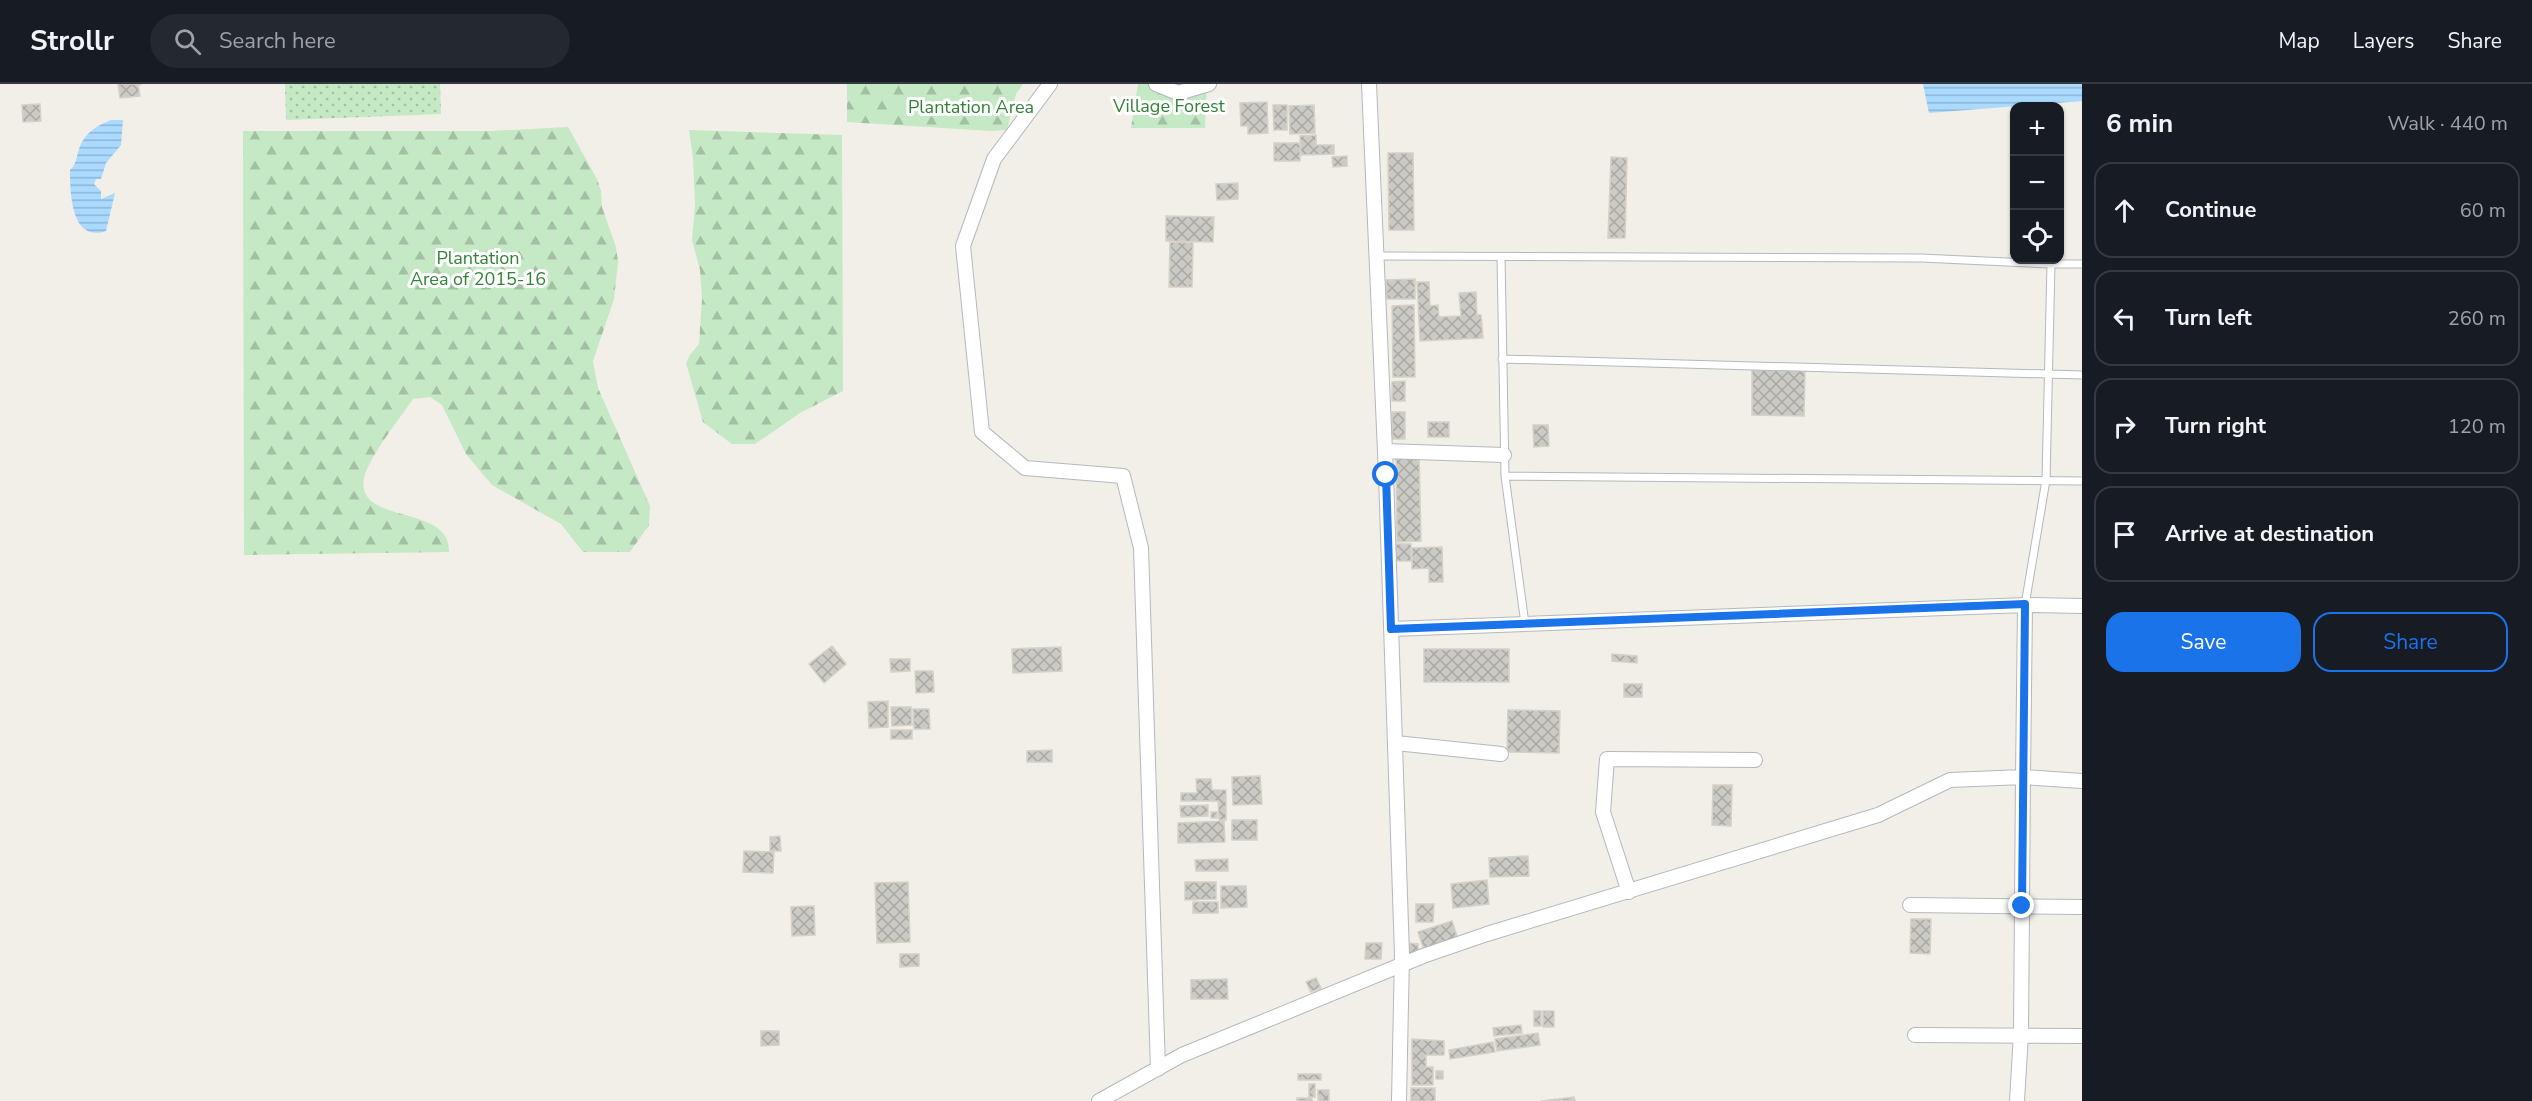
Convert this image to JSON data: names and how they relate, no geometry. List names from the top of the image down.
{
  "parks": ["Village Forest", "Plantation Area", "Plantation Area of 2015-16"],
  "page": {
    "header": "Strollr",
    "search": "Search here",
    "nav": ["Map", "Layers", "Share"],
    "heading": ["6 min", "Walk · 440 m"],
    "map_buttons": ["+", "−"],
    "list": [
      ["Continue", "60 m"],
      ["Turn left", "260 m"],
      ["Turn right", "120 m"],
      "Arrive at destination"
    ],
    "buttons": ["Save", "Share"]
  }
}
